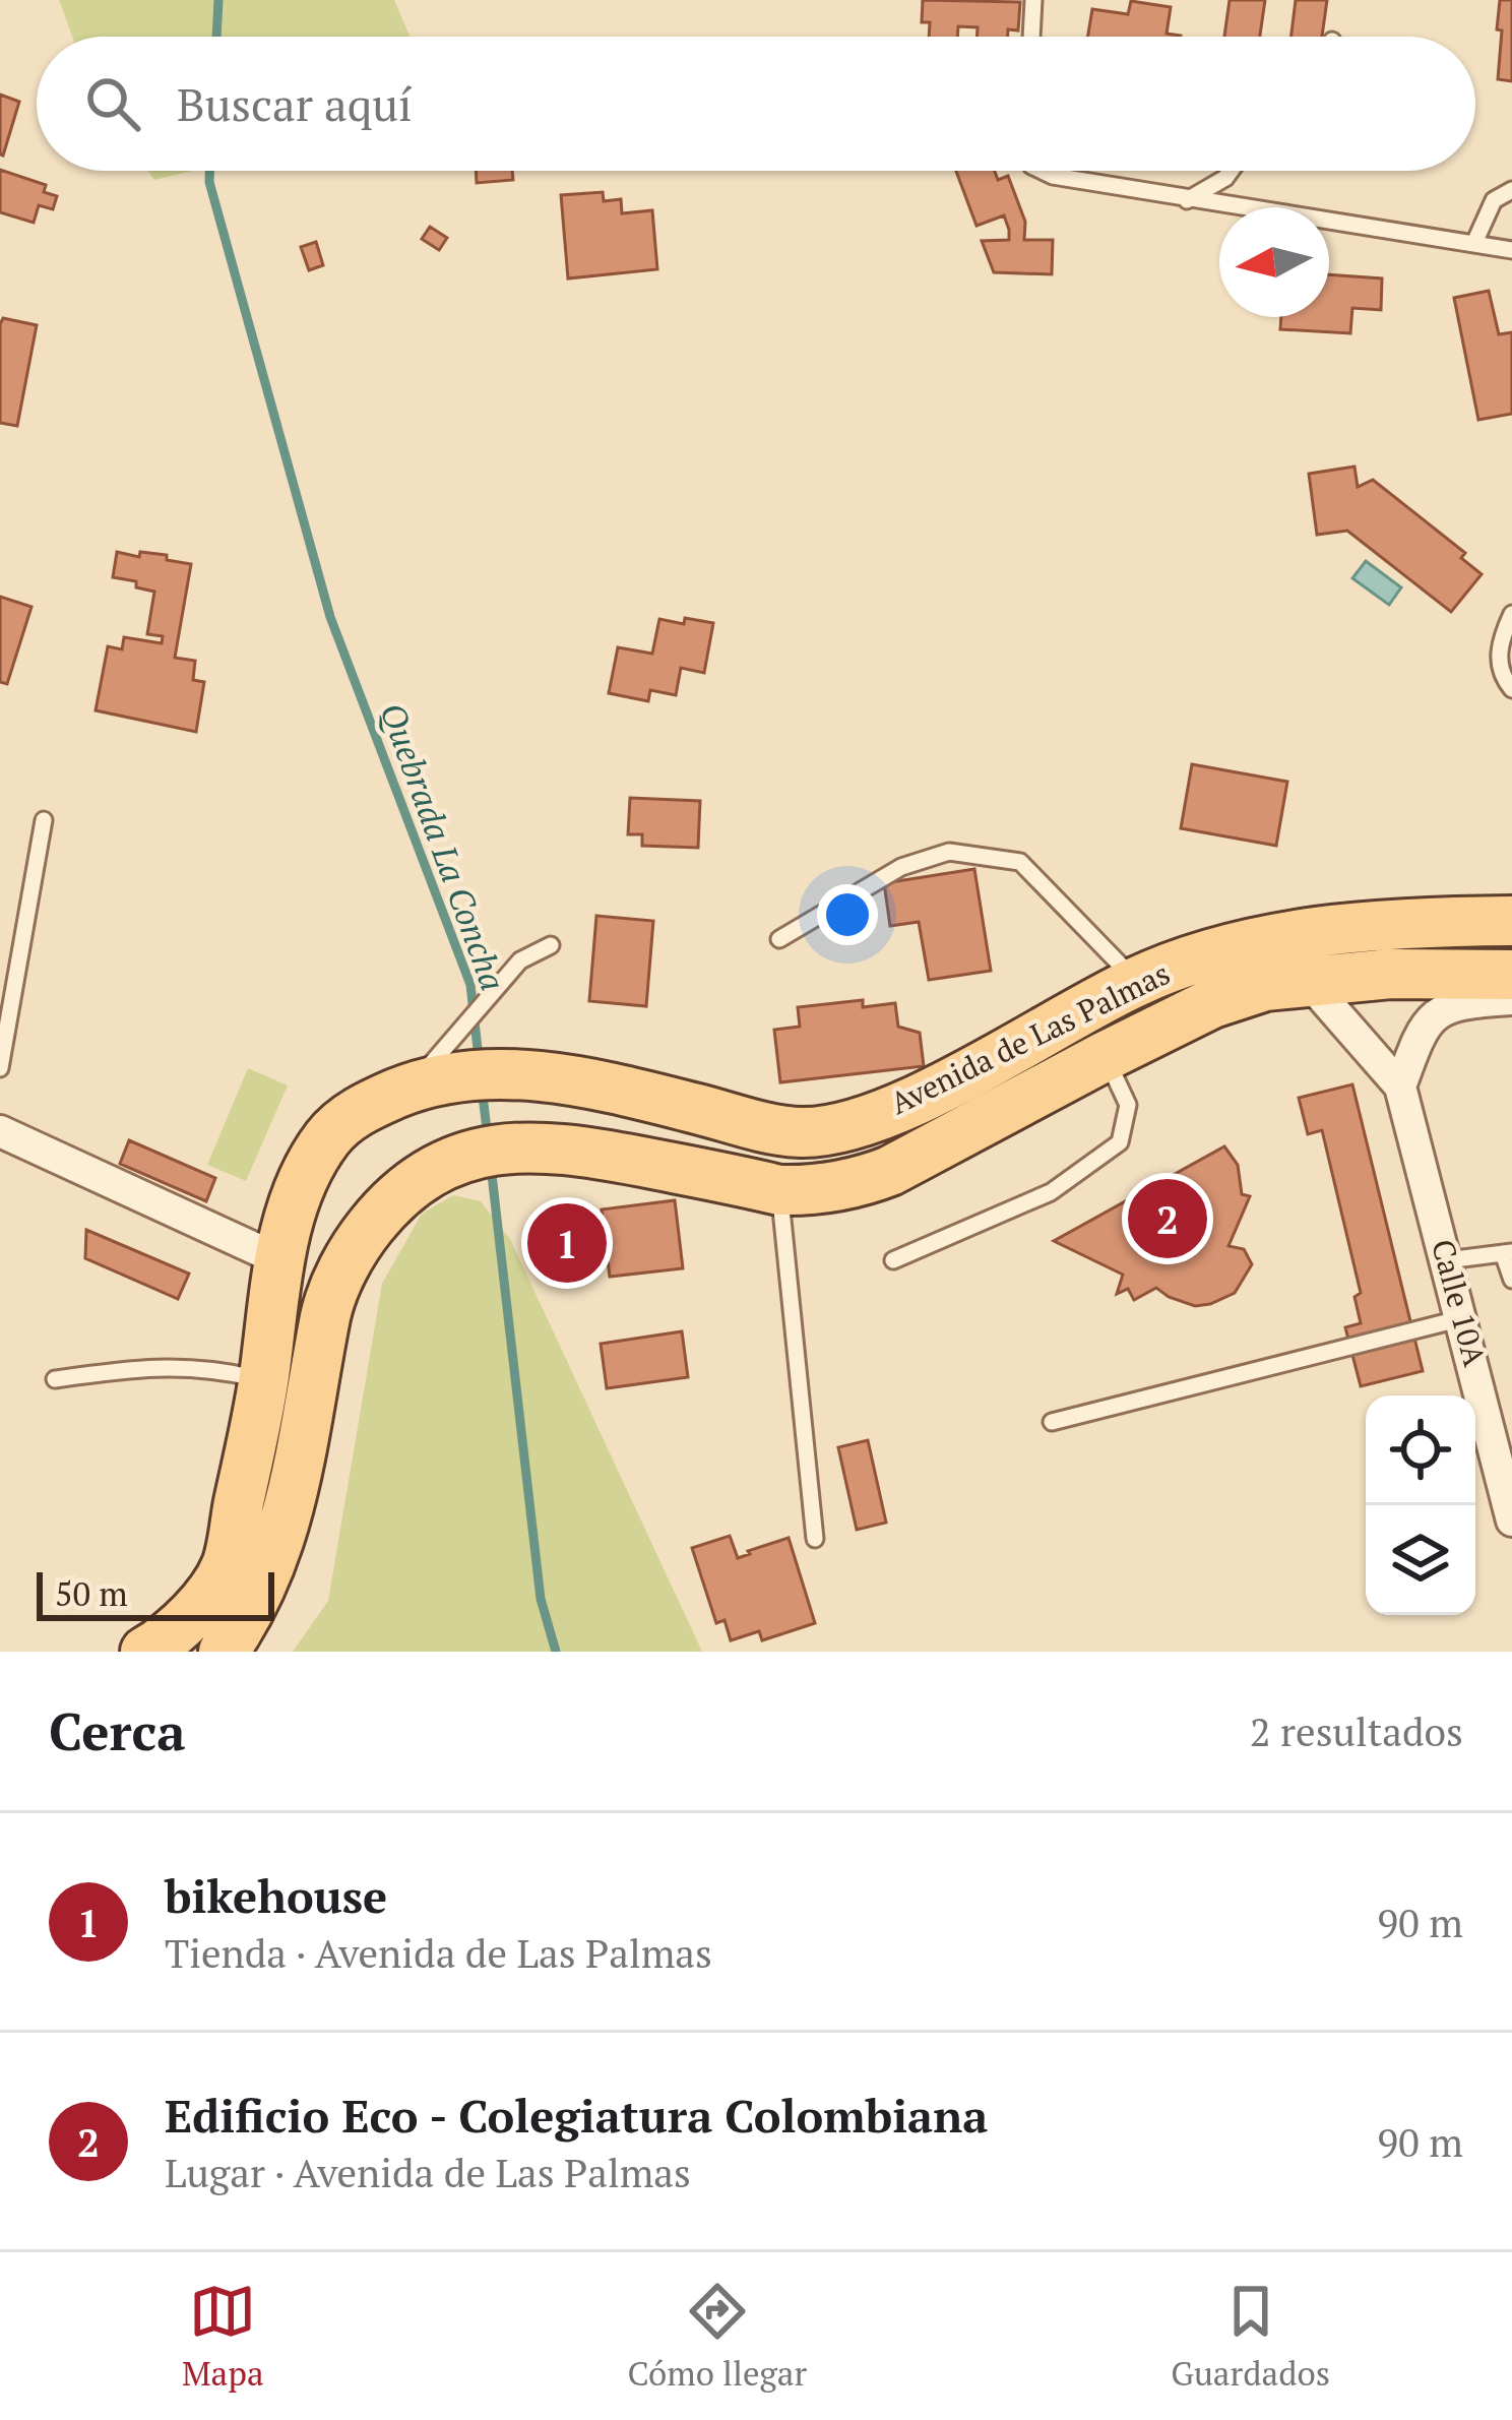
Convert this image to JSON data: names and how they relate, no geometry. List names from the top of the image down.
{
  "streets": {
    "main road": ["Avenida de Las Palmas"],
    "street": ["Calle 10A"]
  },
  "crossings": [
    ["Avenida de Las Palmas", "Calle 10A"]
  ],
  "water": ["Quebrada La Concha"],
  "scale_bar": "50 m",
  "north": "left",
  "page": {
    "search": "Buscar aquí",
    "pins": ["2", "1"],
    "scale": "50 m",
    "heading": ["Cerca", "2 resultados"],
    "list": [
      {
        "mark": "1",
        "name": "bikehouse",
        "note": "Tienda · Avenida de Las Palmas",
        "value": "90 m"
      },
      {
        "mark": "2",
        "name": "Edificio Eco - Colegiatura Colombiana",
        "note": "Lugar · Avenida de Las Palmas",
        "value": "90 m"
      }
    ],
    "nav": ["Mapa", "Cómo llegar", "Guardados"]
  }
}
